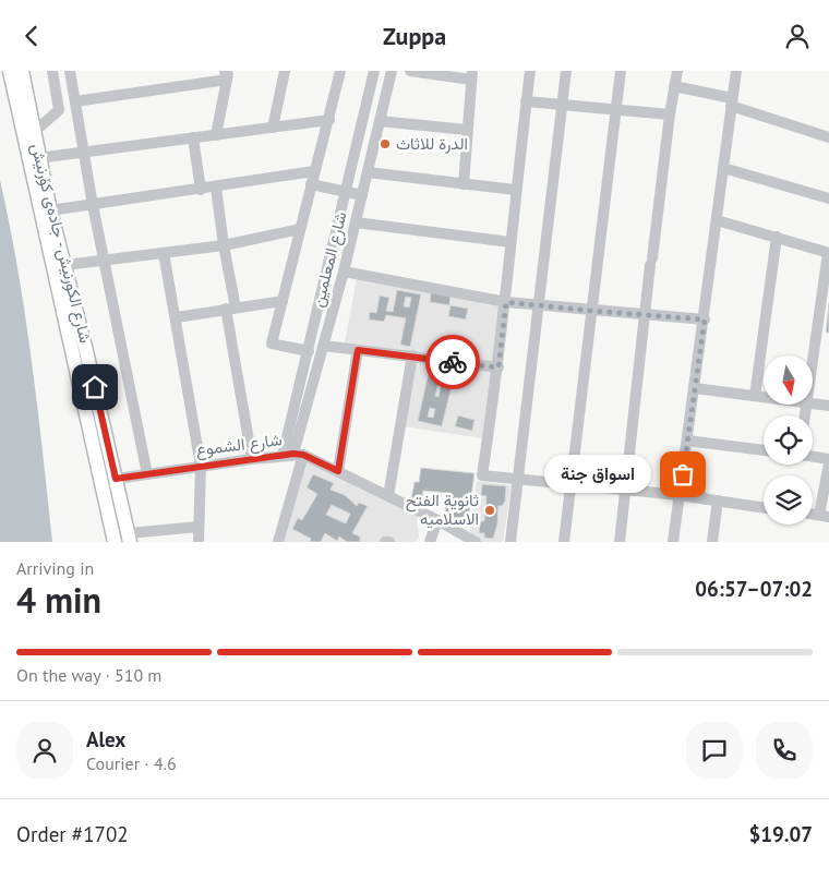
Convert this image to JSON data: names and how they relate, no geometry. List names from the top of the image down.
{
  "streets": {
    "main road": ["شارع الكورنيش - جادەی کۆرنیش"],
    "street": ["شارع المعلمين", "شارع الشموع"]
  },
  "crossings": [
    ["شارع الكورنيش - جادەی کۆرنیش", "شارع الشموع"],
    ["شارع المعلمين", "شارع الشموع"]
  ],
  "places": ["الدرة للاثاث", "اسواق جنة", "ثانوية الفتح الاسلاميه"],
  "north": "bottom",
  "page": {
    "header": "Zuppa",
    "bubble": "اسواق جنة",
    "heading": ["4 min", "Arriving in", "06:57–07:02"],
    "panel": [
      "Alex",
      "Courier · 4.6",
      "Order #1702",
      "$19.07"
    ],
    "bar": "On the way · 510 m"
  }
}
